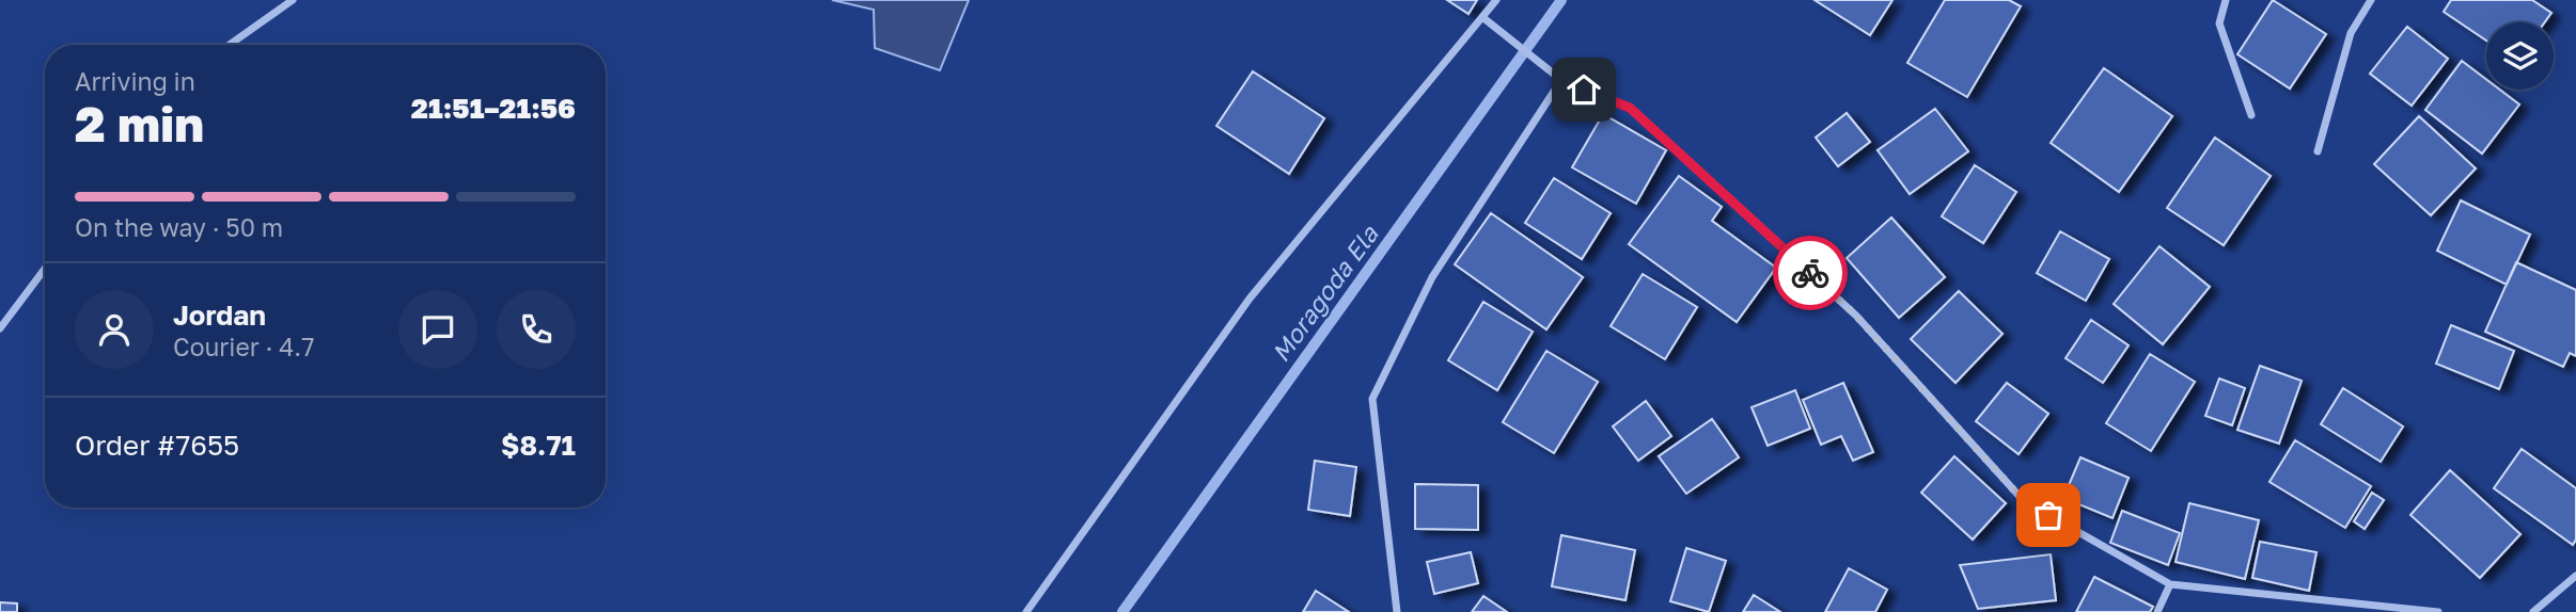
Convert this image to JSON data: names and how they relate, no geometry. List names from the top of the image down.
{
  "water": ["Moragoda Ela"],
  "page": {
    "heading": ["2 min", "Arriving in", "21:51–21:56"],
    "panel": [
      "Jordan",
      "Courier · 4.7",
      "Order #7655",
      "$8.71"
    ],
    "bar": "On the way · 50 m"
  }
}
